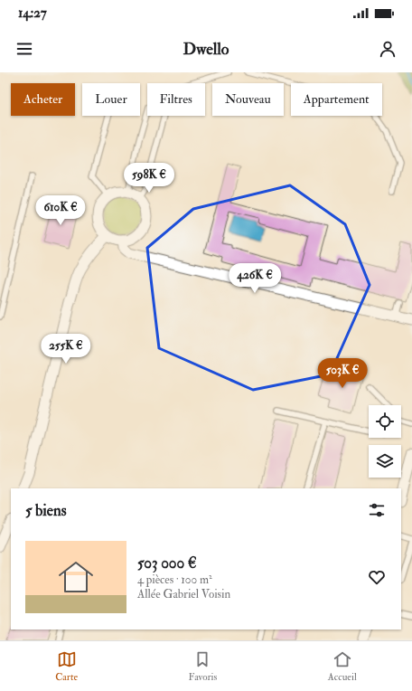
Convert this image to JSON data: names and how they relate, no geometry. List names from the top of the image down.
{
  "page": {
    "status": "14:27",
    "header": "Dwello",
    "chip": [
      "Acheter",
      "Louer",
      "Filtres",
      "Nouveau",
      "Appartement"
    ],
    "price": [
      "598K €",
      "610K €",
      "426K €",
      "255K €",
      "503K €"
    ],
    "heading": "5 biens",
    "list": [
      {
        "name": "503 000 €",
        "note": "4 pièces · 100 m² · Allée Gabriel Voisin"
      }
    ],
    "tabs": ["Carte", "Favoris", "Accueil"]
  }
}
